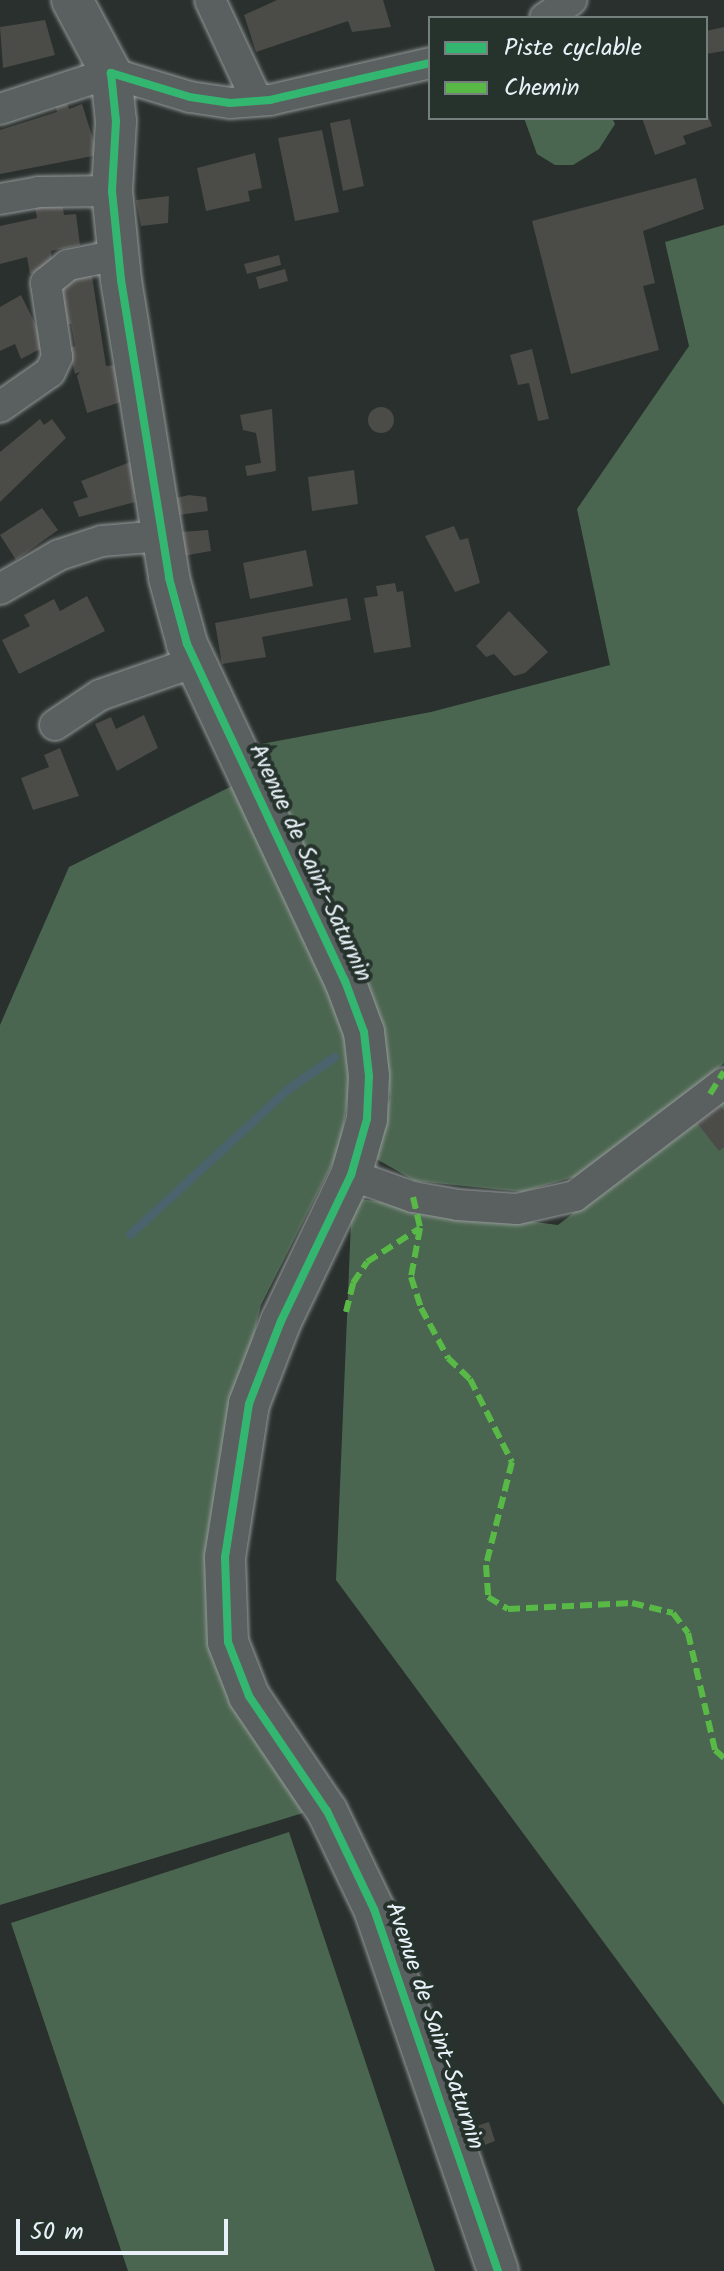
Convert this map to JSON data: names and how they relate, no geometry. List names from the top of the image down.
{
  "streets": {
    "main road": ["Avenue de Saint-Saturnin"]
  },
  "legend": ["Piste cyclable", "Chemin"],
  "scale_bar": "50 m"
}
